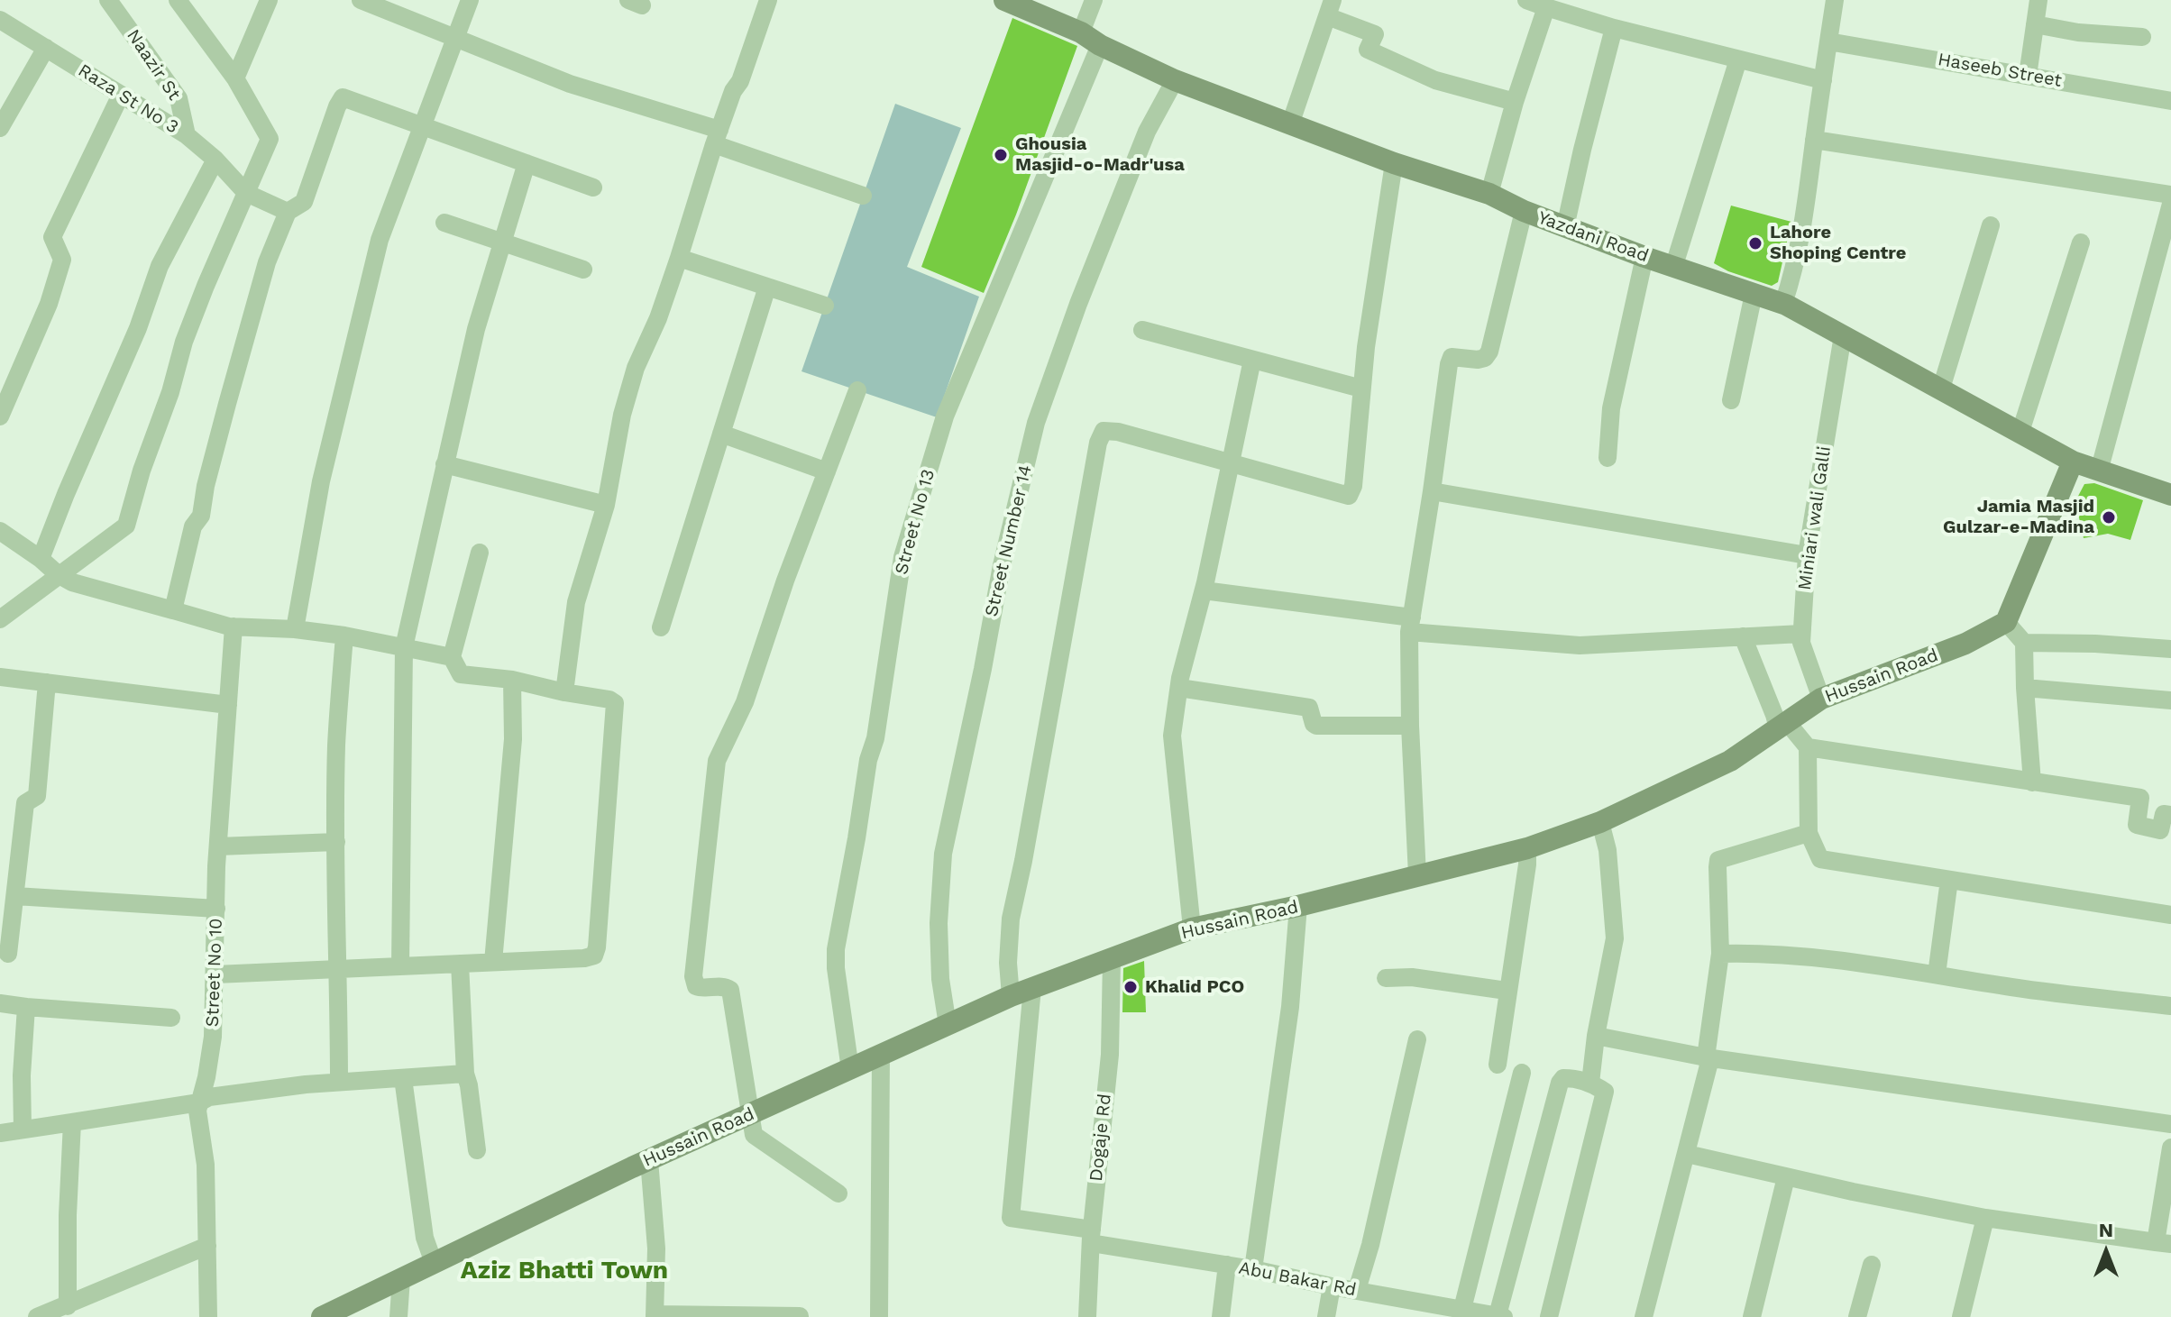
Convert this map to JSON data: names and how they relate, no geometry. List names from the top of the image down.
{
  "streets": {
    "street": [
      "Naazir St",
      "Haseeb Street",
      "Raza St No 3",
      "Yazdani Road",
      "Miniari wali Galli",
      "Street No 13",
      "Street Number 14",
      "Hussain Road",
      "Street No 10",
      "Dogaje Rd",
      "Abu Bakar Rd"
    ]
  },
  "crossings": [
    ["Naazir St", "Raza St No 3"],
    ["Yazdani Road", "Miniari wali Galli"],
    ["Yazdani Road", "Street No 13"],
    ["Yazdani Road", "Street Number 14"],
    ["Miniari wali Galli", "Hussain Road"],
    ["Street No 13", "Hussain Road"],
    ["Street Number 14", "Hussain Road"],
    ["Hussain Road", "Dogaje Rd"],
    ["Hussain Road", "Abu Bakar Rd"],
    ["Dogaje Rd", "Abu Bakar Rd"]
  ],
  "districts": ["Aziz Bhatti Town"],
  "places": [
    "Ghousia Masjid-o-Madr'usa",
    "Lahore Shoping Centre",
    "Jamia Masjid Gulzar-e-Madina",
    "Khalid PCO"
  ],
  "north": "top"
}
